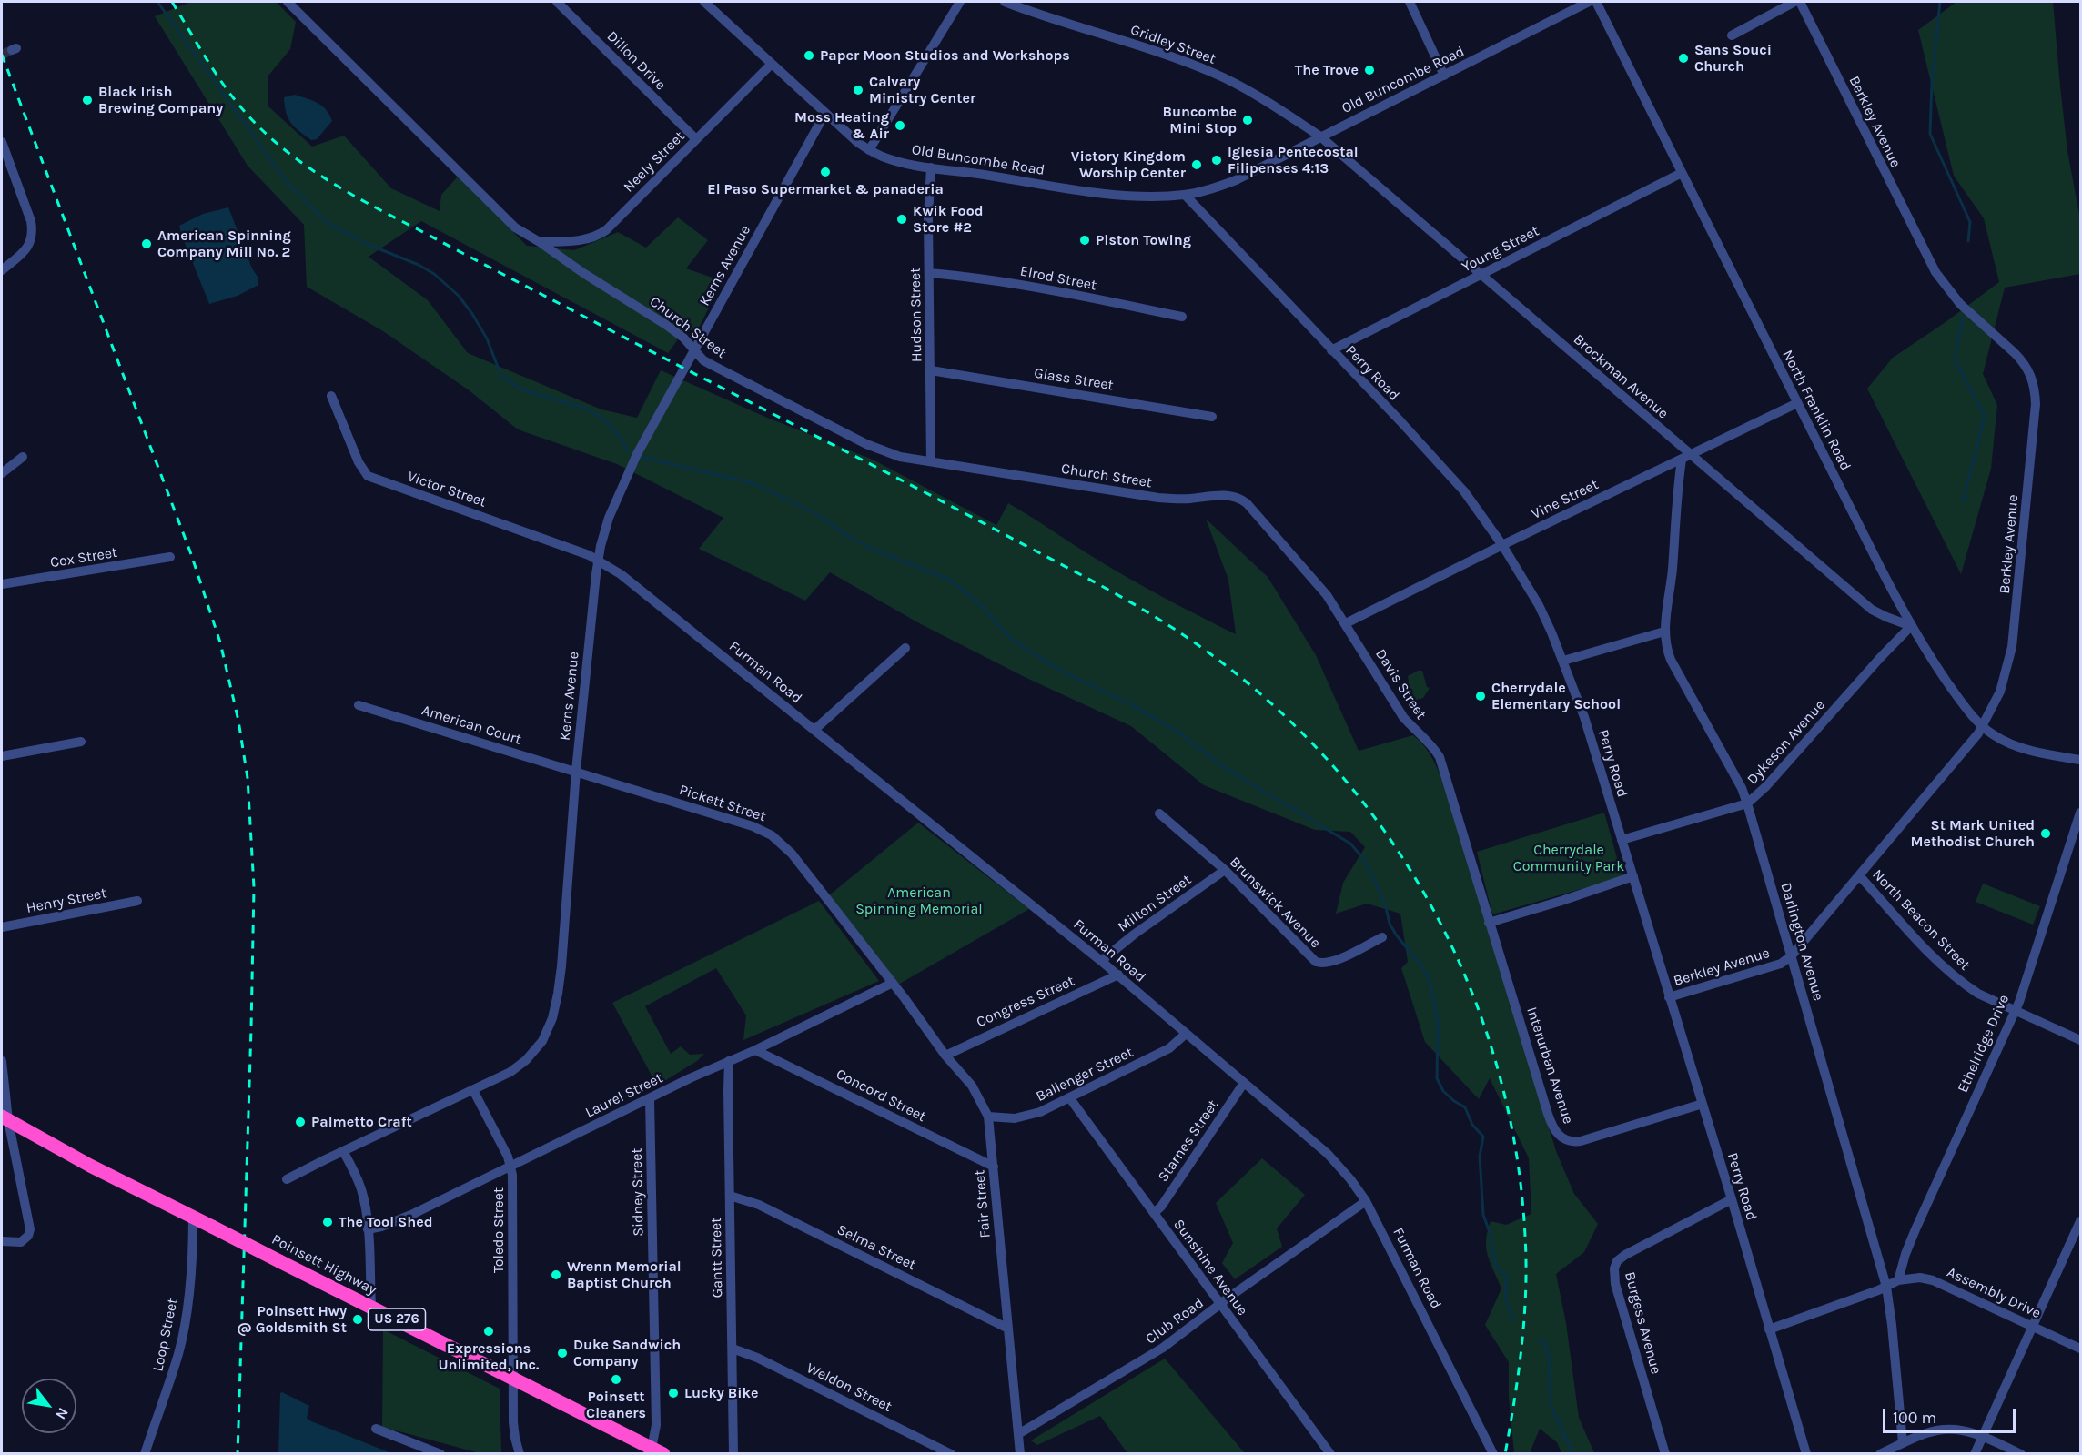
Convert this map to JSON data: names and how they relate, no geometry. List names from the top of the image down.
{
  "streets": {
    "highway": ["Poinsett Highway", "US 276"],
    "street": [
      "Gridley Street",
      "Dillon Drive",
      "Old Buncombe Road",
      "Berkley Avenue",
      "Neely Street",
      "Young Street",
      "Kerns Avenue",
      "Elrod Street",
      "Hudson Street",
      "Church Street",
      "Perry Road",
      "Brockman Avenue",
      "Glass Street",
      "North Franklin Road",
      "Victor Street",
      "Vine Street",
      "Cox Street",
      "Furman Road",
      "Davis Street",
      "American Court",
      "Dykeson Avenue",
      "Pickett Street",
      "Henry Street",
      "Brunswick Avenue",
      "Milton Street",
      "North Beacon Street",
      "Darlington Avenue",
      "Congress Street",
      "Ethelridge Drive",
      "Interurban Avenue",
      "Ballenger Street",
      "Laurel Street",
      "Concord Street",
      "Starnes Street",
      "Sidney Street",
      "Fair Street",
      "Toledo Street",
      "Selma Street",
      "Gantt Street",
      "Sunshine Avenue",
      "Assembly Drive",
      "Club Road",
      "Burgess Avenue",
      "Loop Street",
      "Weldon Street"
    ]
  },
  "crossings": [
    ["Gridley Street", "Old Buncombe Road"],
    ["Gridley Street", "Brockman Avenue"],
    ["Dillon Drive", "Neely Street"],
    ["Old Buncombe Road", "Neely Street"],
    ["Old Buncombe Road", "Kerns Avenue"],
    ["Old Buncombe Road", "Hudson Street"],
    ["Old Buncombe Road", "Perry Road"],
    ["Old Buncombe Road", "Brockman Avenue"],
    ["Berkley Avenue", "Perry Road"],
    ["Berkley Avenue", "North Franklin Road"],
    ["Berkley Avenue", "North Beacon Street"],
    ["Berkley Avenue", "Darlington Avenue"],
    ["Neely Street", "Church Street"],
    ["Young Street", "Perry Road"],
    ["Young Street", "Brockman Avenue"],
    ["Young Street", "North Franklin Road"],
    ["Kerns Avenue", "Church Street"],
    ["Kerns Avenue", "Victor Street"],
    ["Kerns Avenue", "Furman Road"],
    ["Kerns Avenue", "American Court"],
    ["Kerns Avenue", "Pickett Street"],
    ["Kerns Avenue", "Toledo Street"],
    ["Elrod Street", "Hudson Street"],
    ["Hudson Street", "Church Street"],
    ["Hudson Street", "Glass Street"],
    ["Church Street", "Davis Street"],
    ["Perry Road", "Vine Street"],
    ["Perry Road", "Dykeson Avenue"],
    ["Perry Road", "Interurban Avenue"],
    ["Perry Road", "Assembly Drive"],
    ["Perry Road", "Burgess Avenue"],
    ["Brockman Avenue", "North Franklin Road"],
    ["Brockman Avenue", "Vine Street"],
    ["Brockman Avenue", "Dykeson Avenue"],
    ["North Franklin Road", "Vine Street"],
    ["North Franklin Road", "Dykeson Avenue"],
    ["Victor Street", "Furman Road"],
    ["Vine Street", "Davis Street"],
    ["Vine Street", "Darlington Avenue"],
    ["Furman Road", "Milton Street"],
    ["Furman Road", "Congress Street"],
    ["Furman Road", "Ballenger Street"],
    ["Furman Road", "Starnes Street"],
    ["Furman Road", "Club Road"],
    ["Davis Street", "Interurban Avenue"],
    ["American Court", "Pickett Street"],
    ["Dykeson Avenue", "Darlington Avenue"],
    ["Pickett Street", "Laurel Street"],
    ["Pickett Street", "Fair Street"],
    ["Brunswick Avenue", "Milton Street"],
    ["North Beacon Street", "Ethelridge Drive"],
    ["Darlington Avenue", "Assembly Drive"],
    ["Congress Street", "Fair Street"],
    ["Ethelridge Drive", "Assembly Drive"],
    ["Ballenger Street", "Fair Street"],
    ["Ballenger Street", "Sunshine Avenue"],
    ["Laurel Street", "Concord Street"],
    ["Laurel Street", "Sidney Street"],
    ["Laurel Street", "Fair Street"],
    ["Laurel Street", "Toledo Street"],
    ["Laurel Street", "Gantt Street"],
    ["Concord Street", "Fair Street"],
    ["Starnes Street", "Sunshine Avenue"],
    ["Sidney Street", "Poinsett Highway"],
    ["Fair Street", "Selma Street"],
    ["Fair Street", "Club Road"],
    ["Toledo Street", "Poinsett Highway"],
    ["Selma Street", "Gantt Street"],
    ["Gantt Street", "Weldon Street"],
    ["Poinsett Highway", "Loop Street"],
    ["Sunshine Avenue", "Club Road"]
  ],
  "parks": ["Cherrydale Community Park", "American Spinning Memorial"],
  "places": [
    "Paper Moon Studios and Workshops",
    "Sans Souci Church",
    "The Trove",
    "Calvary Ministry Center",
    "Black Irish Brewing Company",
    "Buncombe Mini Stop",
    "Moss Heating & Air",
    "Iglesia Pentecostal Filipenses 4:13",
    "Victory Kingdom Worship Center",
    "El Paso Supermarket & panaderia",
    "Kwik Food Store #2",
    "Piston Towing",
    "American Spinning Company Mill No. 2",
    "Cherrydale Elementary School",
    "St Mark United Methodist Church",
    "Palmetto Craft",
    "The Tool Shed",
    "Wrenn Memorial Baptist Church",
    "Poinsett Hwy @ Goldsmith St",
    "Expressions Unlimited, Inc.",
    "Duke Sandwich Company",
    "Poinsett Cleaners",
    "Lucky Bike"
  ],
  "scale_bar": "100 m",
  "north": "bottom right"
}
